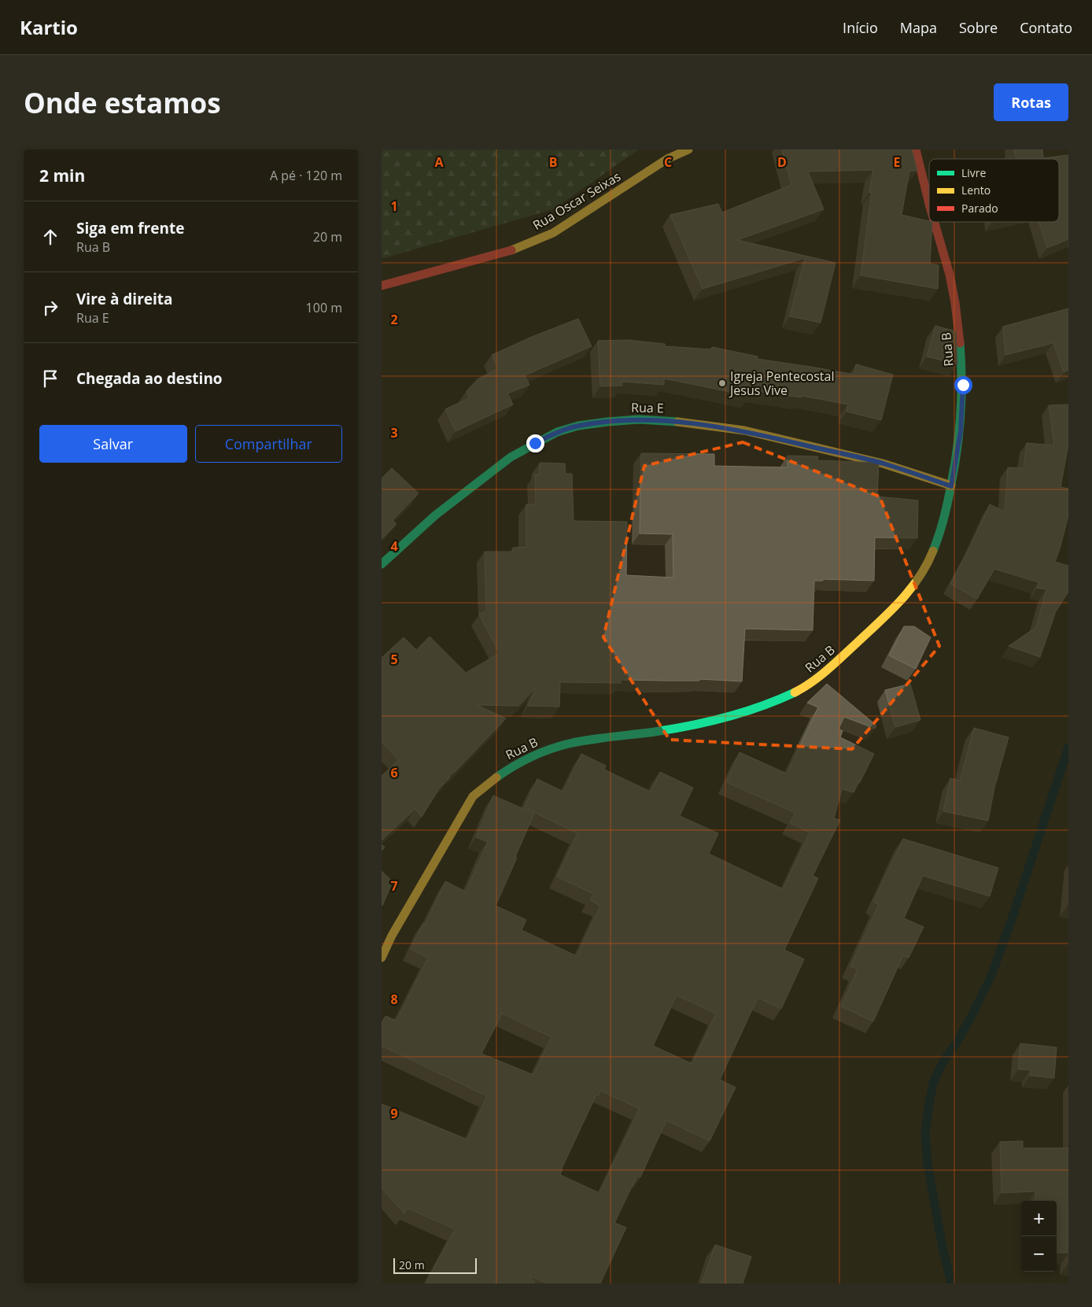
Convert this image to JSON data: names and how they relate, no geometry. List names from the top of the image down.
{
  "streets": {
    "street": ["Rua Oscar Seixas", "Rua B", "Rua E"]
  },
  "crossings": [
    ["Rua B", "Rua E"]
  ],
  "places": ["Igreja Pentecostal Jesus Vive"],
  "legend": ["Livre", "Lento", "Parado"],
  "scale_bar": "20 m",
  "page": {
    "header": "Kartio",
    "nav": [
      "Início",
      "Mapa",
      "Sobre",
      "Contato"
    ],
    "buttons": [
      "Rotas",
      ["Salvar", "Compartilhar"]
    ],
    "title": "Onde estamos",
    "heading": ["2 min", "A pé · 120 m"],
    "list": [
      ["Siga em frente", "Rua B", "20 m"],
      ["Vire à direita", "Rua E", "100 m"],
      "Chegada ao destino"
    ],
    "map_buttons": ["+", "−"],
    "scale": "20 m"
  },
  "grid": {
    "columns": [
      "A",
      "B",
      "C",
      "D",
      "E"
    ],
    "rows": [
      "1",
      "2",
      "3",
      "4",
      "5",
      "6",
      "7",
      "8",
      "9"
    ]
  }
}
